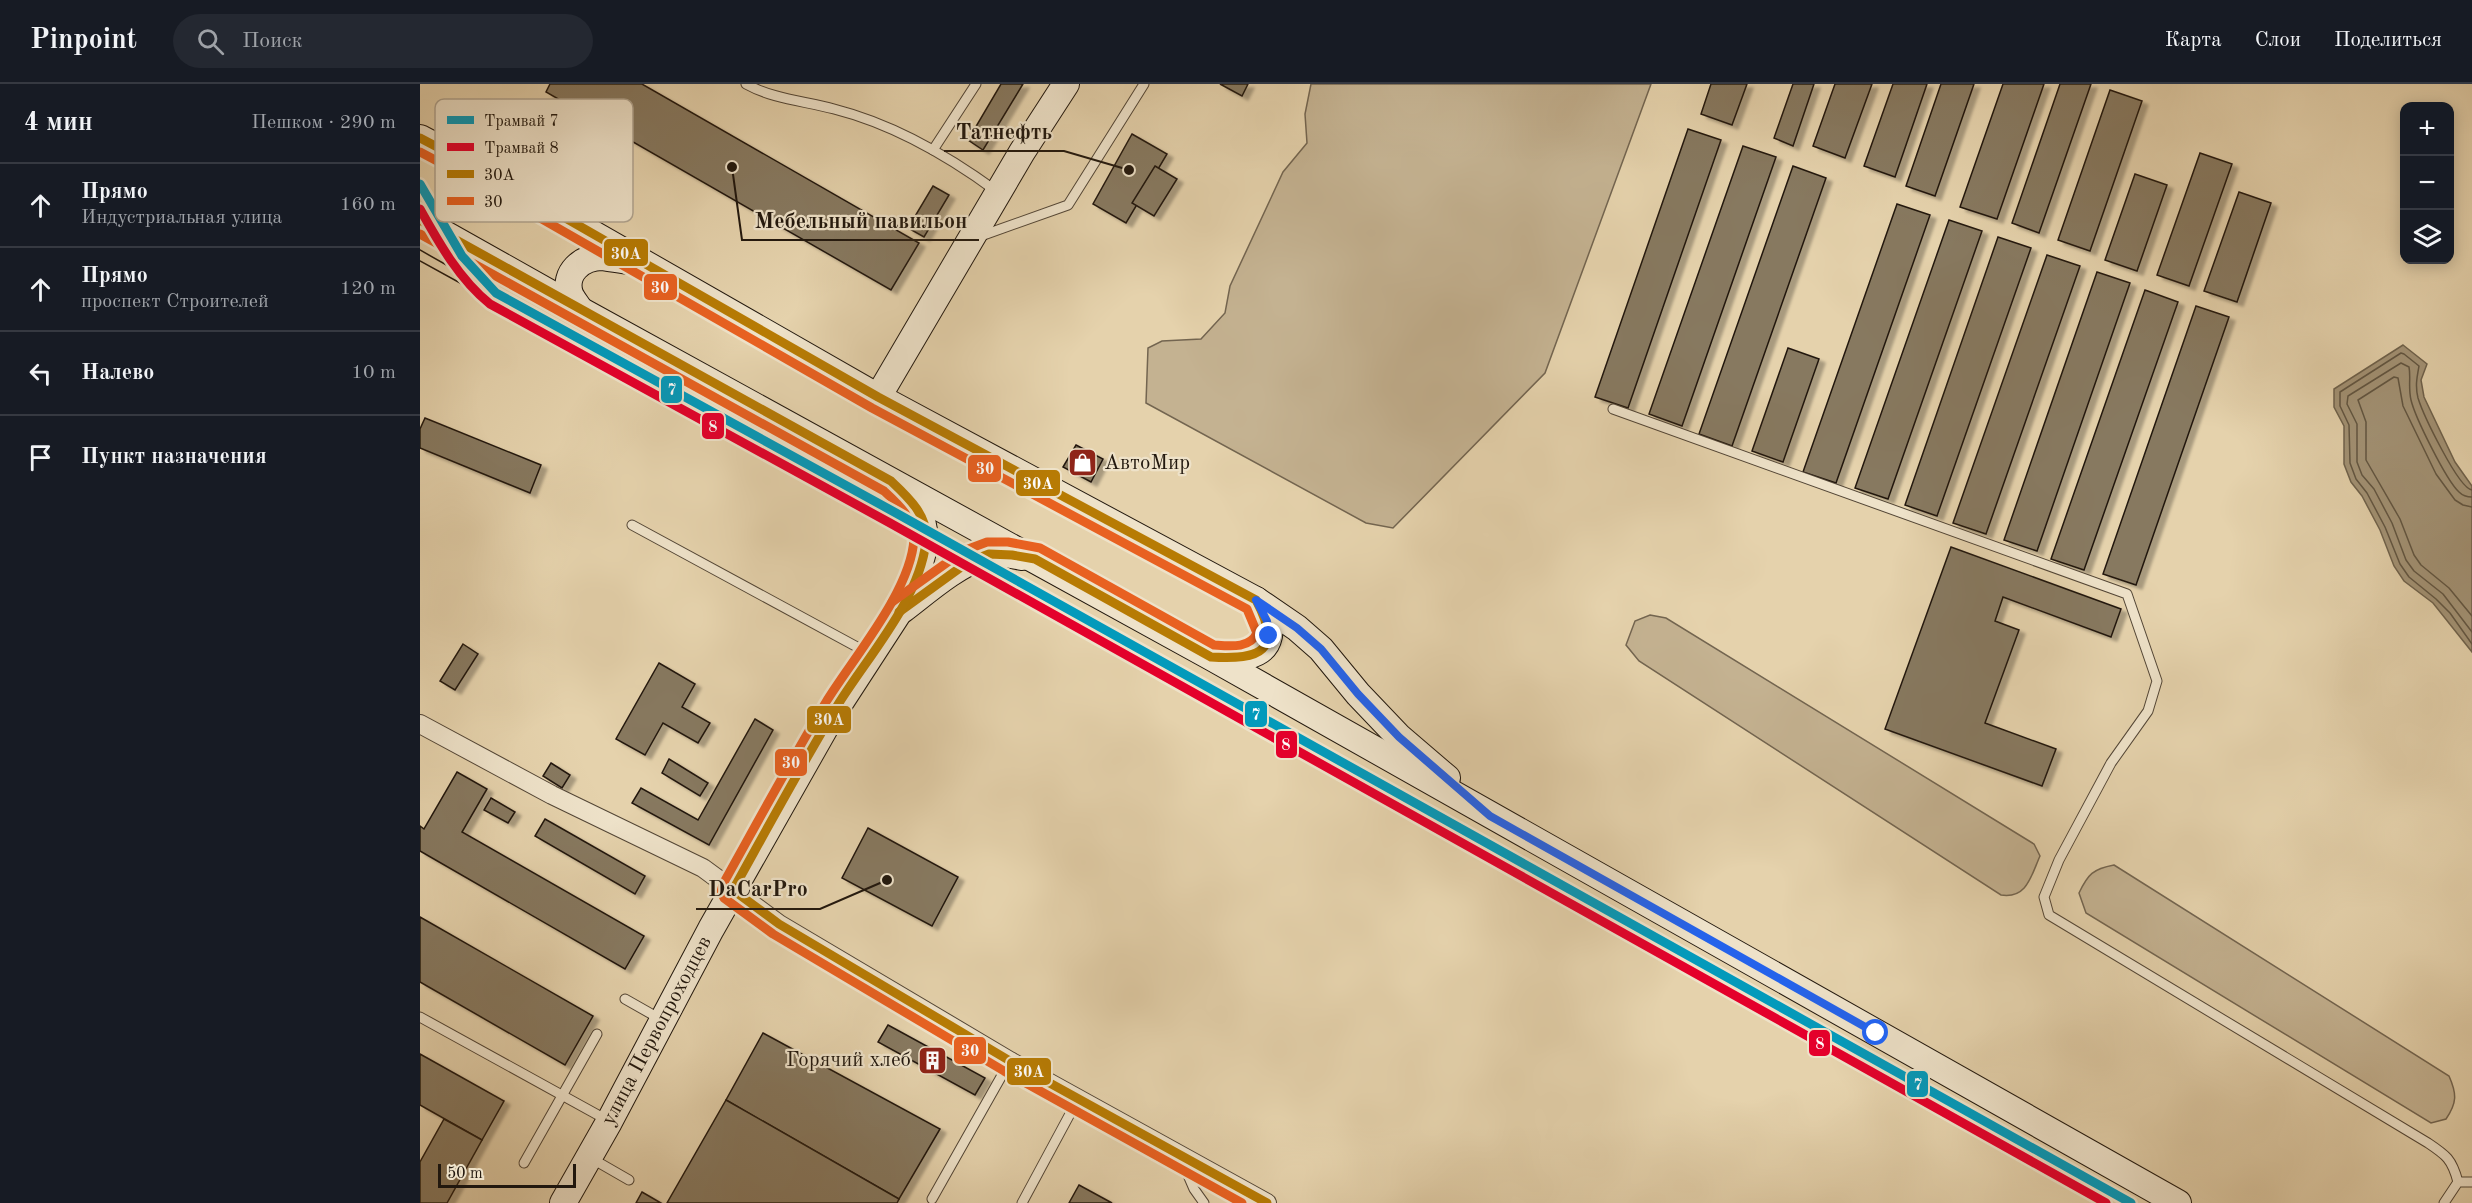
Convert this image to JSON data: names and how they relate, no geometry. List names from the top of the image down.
{
  "streets": {
    "main road": ["улица Первопроходцев"]
  },
  "places": {
    "other": ["Мебельный павильон", "Татнефть", "DaCarPro"],
    "shop": ["АвтоМир"],
    "building": ["Горячий хлеб"]
  },
  "lines": [
    "transit line 30А",
    "transit line 30",
    "tram line 7",
    "tram line 8"
  ],
  "legend": [
    "Трамвай 7",
    "Трамвай 8",
    "30А",
    "30"
  ],
  "scale_bar": "50 m",
  "page": {
    "header": "Pinpoint",
    "search": "Поиск",
    "nav": ["Карта", "Слои", "Поделиться"],
    "heading": ["4 мин", "Пешком · 290 m"],
    "map_buttons": ["+", "−"],
    "list": [
      ["Прямо", "Индустриальная улица", "160 m"],
      ["Прямо", "проспект Строителей", "120 m"],
      ["Налево", "10 m"],
      "Пункт назначения"
    ],
    "scale": "50 m"
  }
}
